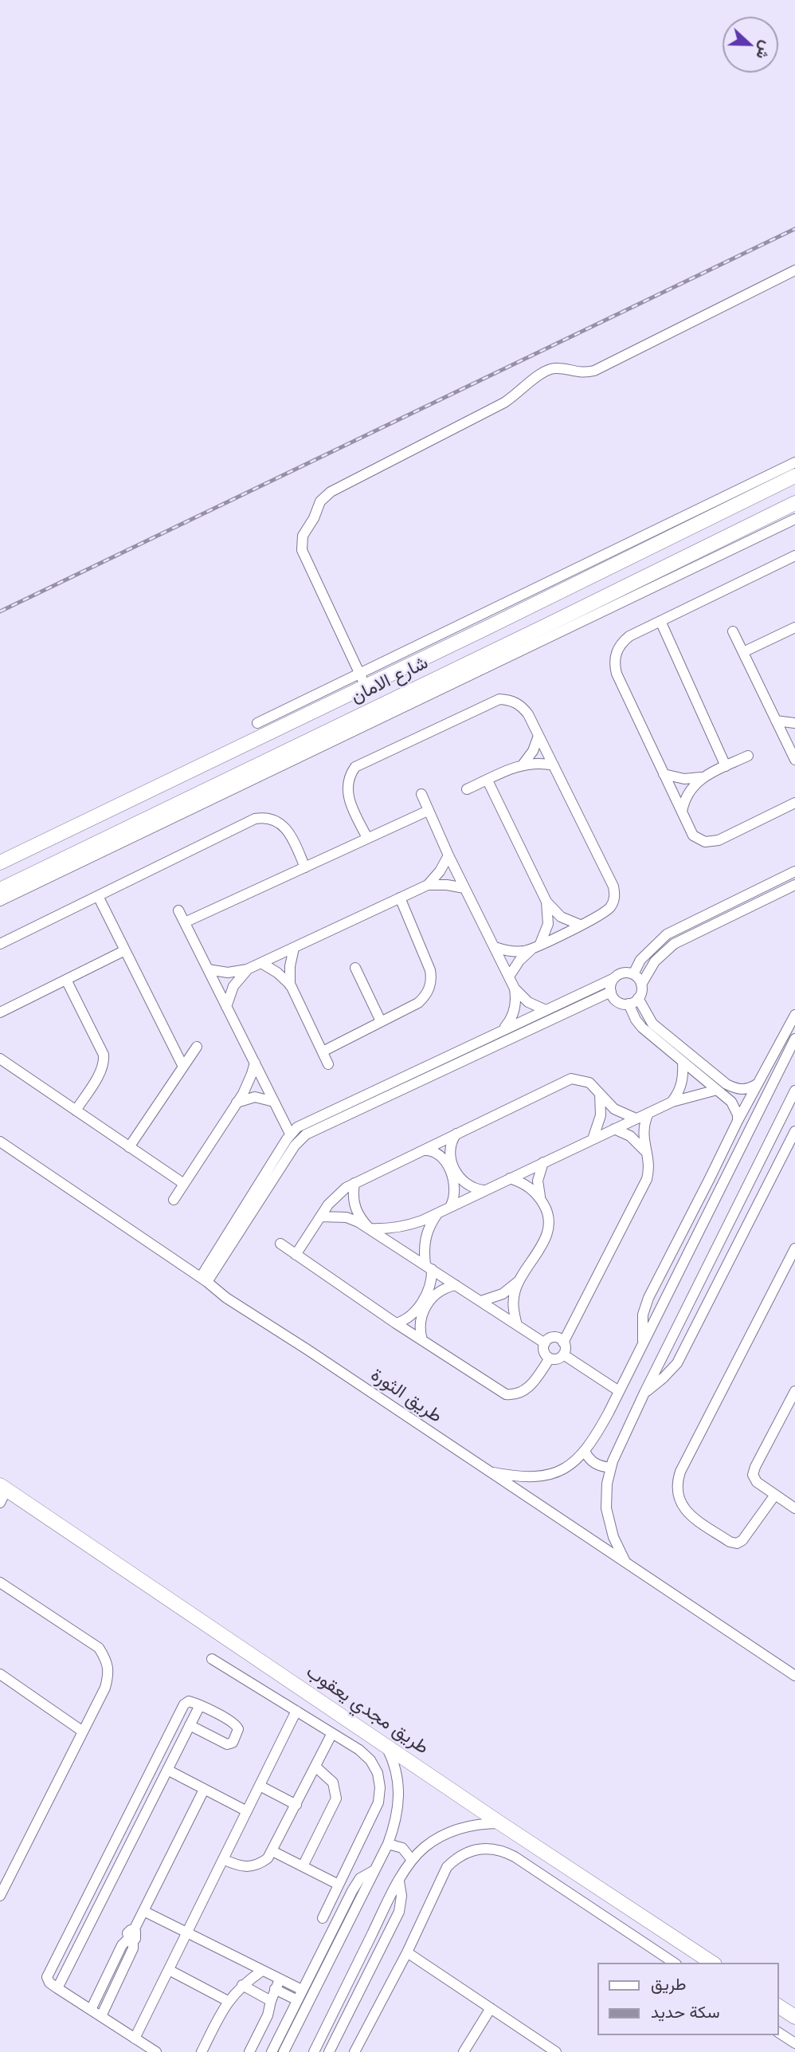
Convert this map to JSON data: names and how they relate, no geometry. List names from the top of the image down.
{
  "streets": {
    "street": ["شارع الامان", "طريق الثورة", "طريق مجدي يعقوب"]
  },
  "legend": ["طريق", "سكة حديد"],
  "north": "right"
}
